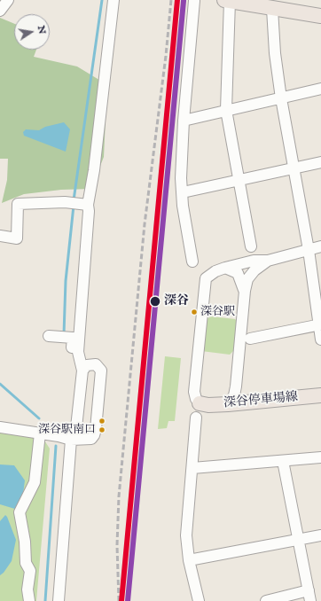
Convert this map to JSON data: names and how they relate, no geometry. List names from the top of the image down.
{
  "streets": {
    "main road": ["深谷停車場線"]
  },
  "places": ["深谷", "深谷駅", "深谷駅南口"],
  "north": "right"
}
